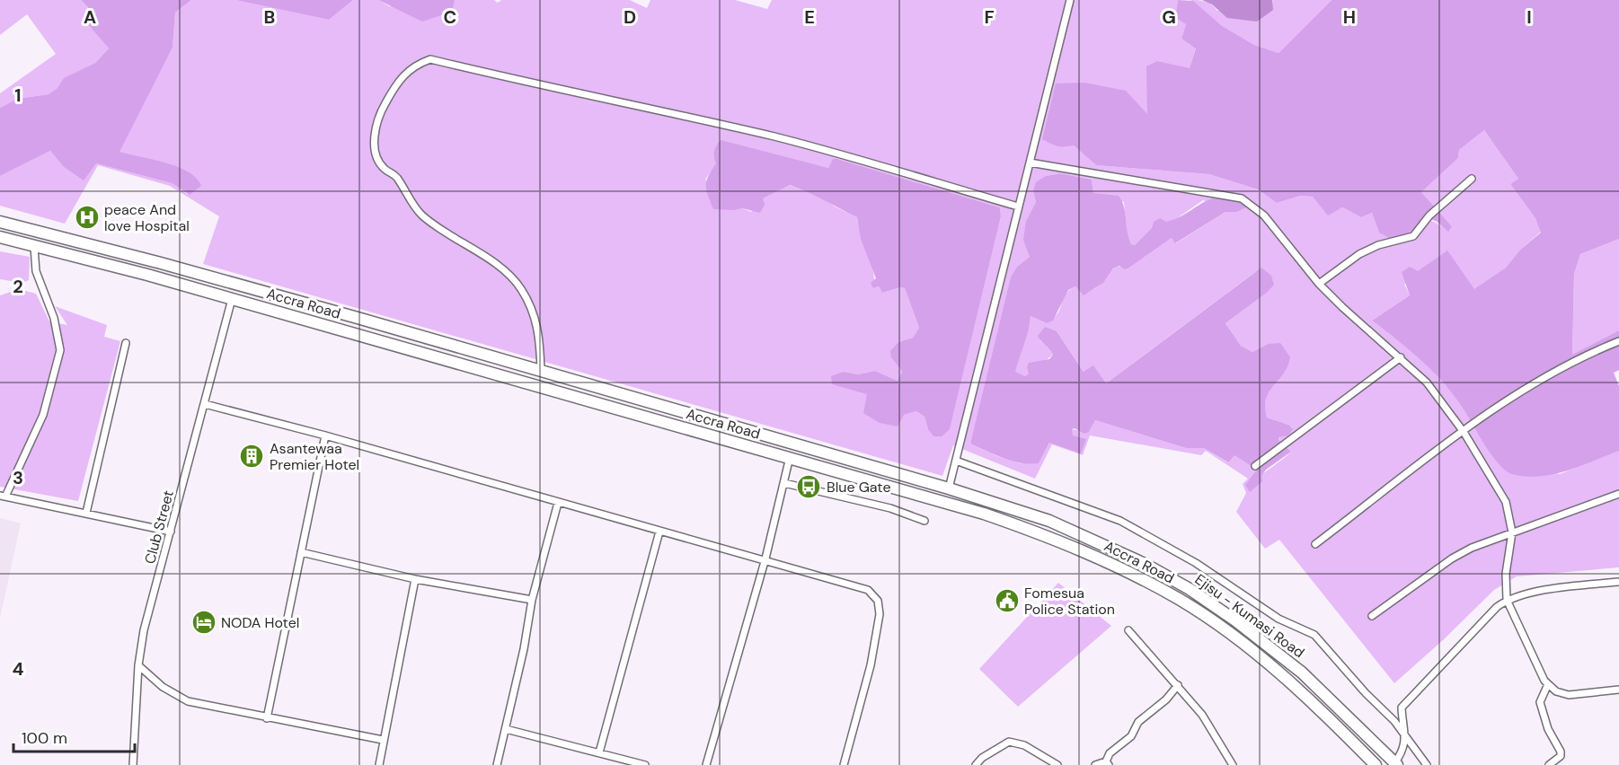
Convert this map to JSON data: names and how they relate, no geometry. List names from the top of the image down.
{
  "streets": {
    "highway": ["Accra Road", "Ejisu - Kumasi Road"],
    "street": ["Club Street"]
  },
  "crossings": [
    ["Accra Road", "Club Street"],
    ["Accra Road", "Ejisu - Kumasi Road"]
  ],
  "places": {
    "hospital": ["peace And love Hospital"],
    "building": ["Asantewaa Premier Hotel"],
    "bus stop": ["Blue Gate"],
    "public building": ["Fomesua Police Station"],
    "hotel": ["NODA Hotel"]
  },
  "scale_bar": "100 m",
  "grid": {
    "columns": [
      "A",
      "B",
      "C",
      "D",
      "E",
      "F",
      "G",
      "H",
      "I"
    ],
    "rows": [
      "1",
      "2",
      "3",
      "4"
    ]
  }
}
